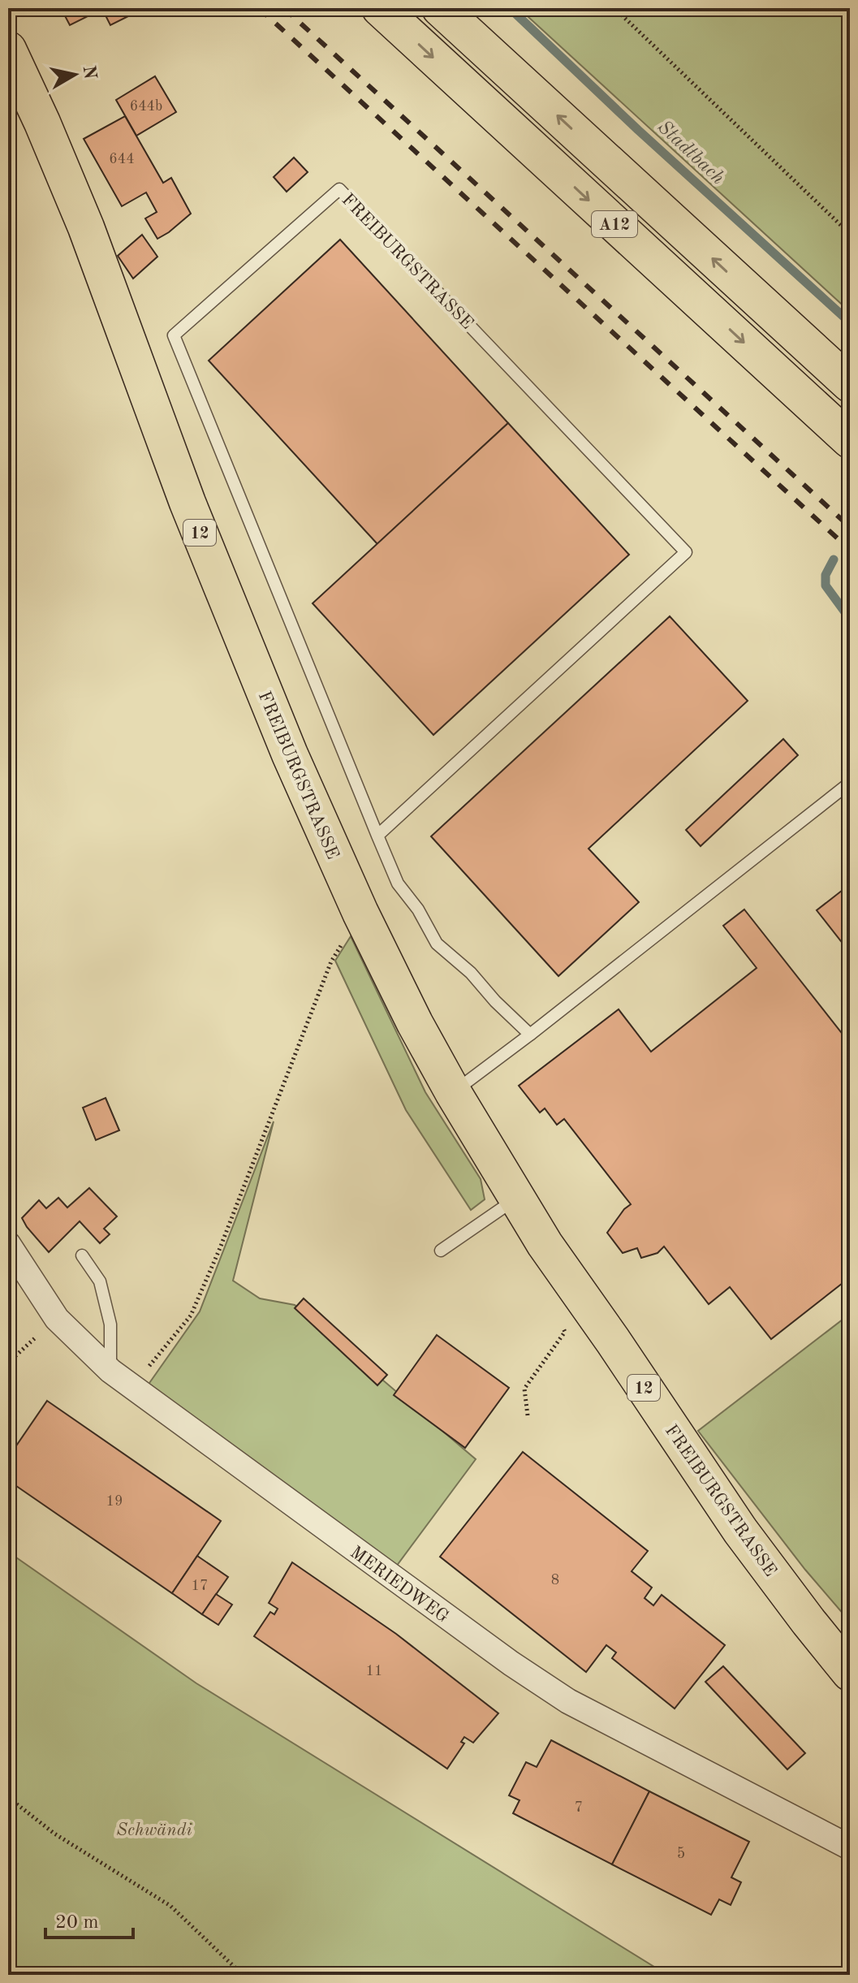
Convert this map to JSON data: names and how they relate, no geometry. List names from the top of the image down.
{
  "streets": {
    "main road": ["A12", "FREIBURGSTRASSE", "12"],
    "street": ["MERIEDWEG"]
  },
  "water": ["Stadtbach"],
  "parks": ["Schwändi"],
  "house_numbers": [
    "644b",
    "644",
    "19",
    "8",
    "17",
    "11",
    "7",
    "5"
  ],
  "scale_bar": "20 m",
  "north": "right"
}
